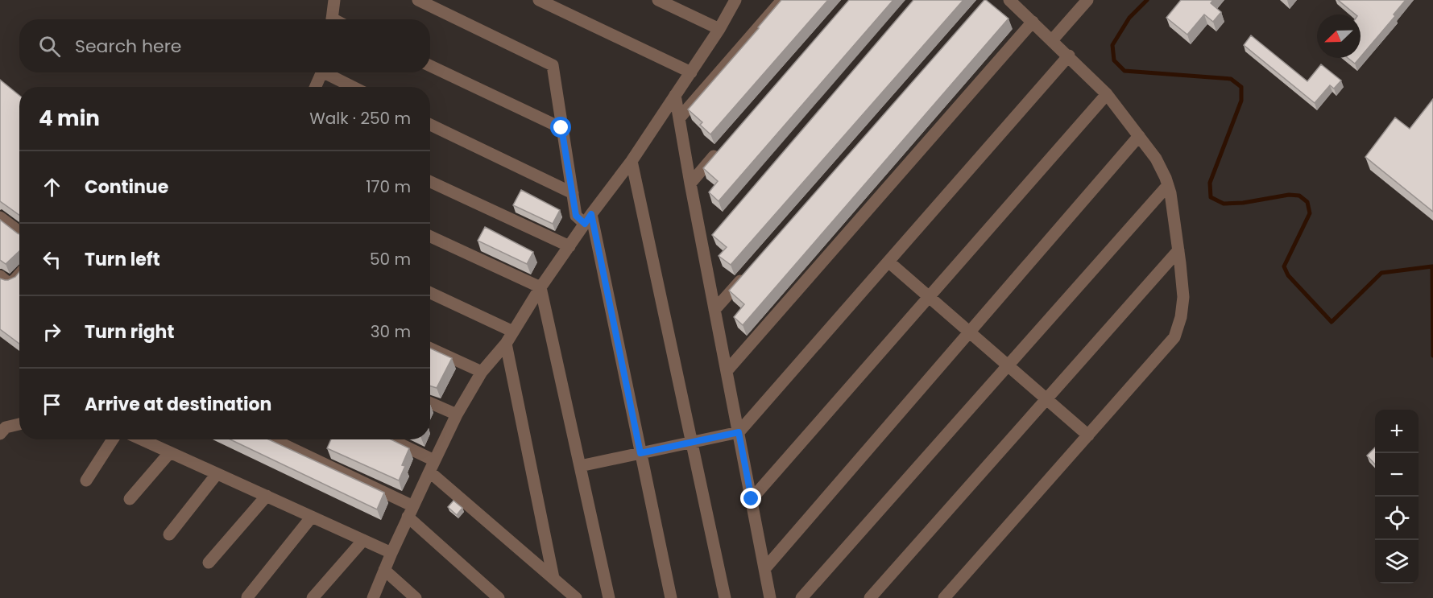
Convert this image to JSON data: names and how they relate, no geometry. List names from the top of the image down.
{
  "north": "bottom left",
  "page": {
    "search": "Search here",
    "heading": ["4 min", "Walk · 250 m"],
    "list": [
      ["Continue", "170 m"],
      ["Turn left", "50 m"],
      ["Turn right", "30 m"],
      "Arrive at destination"
    ],
    "map_buttons": ["+", "−"]
  }
}
